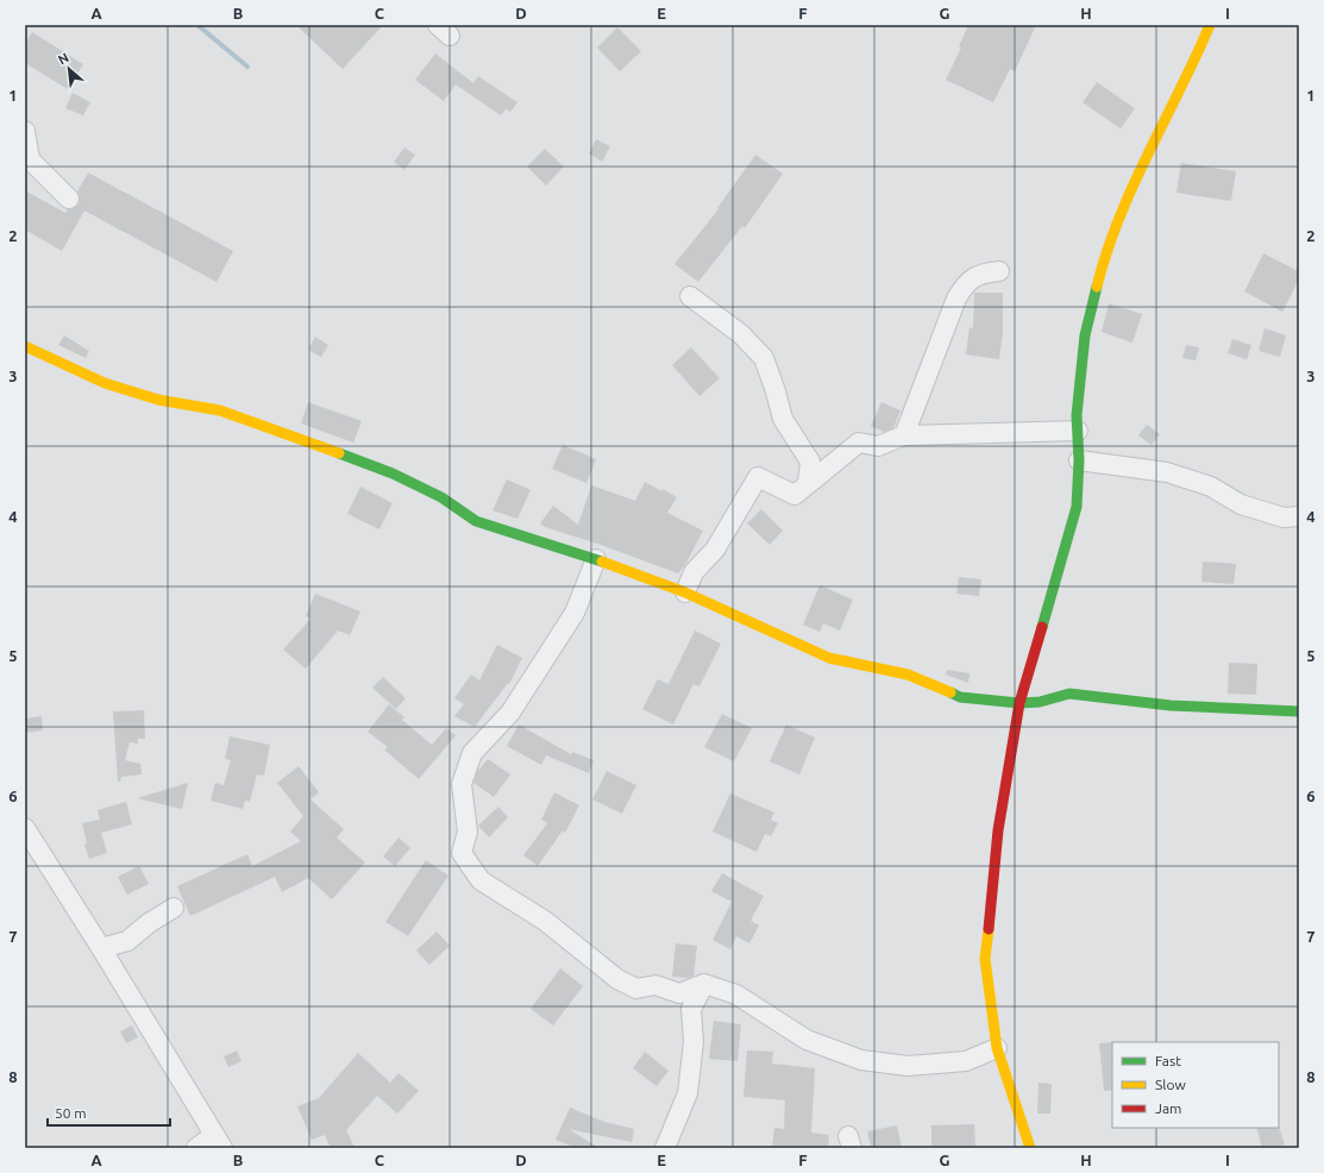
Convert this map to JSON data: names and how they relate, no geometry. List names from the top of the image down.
{
  "legend": ["Fast", "Slow", "Jam"],
  "scale_bar": "50 m",
  "north": "top left",
  "grid": {
    "columns": [
      "A",
      "B",
      "C",
      "D",
      "E",
      "F",
      "G",
      "H",
      "I"
    ],
    "rows": [
      "1",
      "2",
      "3",
      "4",
      "5",
      "6",
      "7",
      "8"
    ]
  }
}
